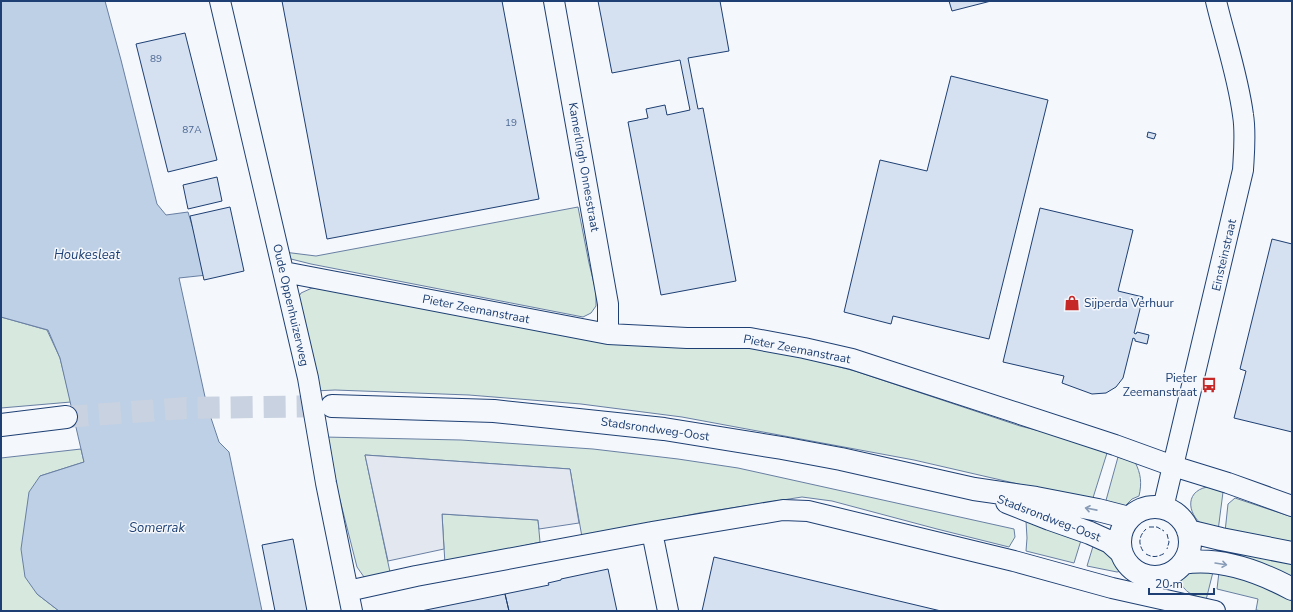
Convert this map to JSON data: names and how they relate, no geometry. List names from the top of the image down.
{
  "streets": {
    "main road": ["Stadsrondweg-Oost"],
    "street": [
      "Kamerlingh Onnesstraat",
      "Einsteinstraat",
      "Oude Oppenhuizerweg",
      "Pieter Zeemanstraat"
    ]
  },
  "crossings": [
    ["Kamerlingh Onnesstraat", "Pieter Zeemanstraat"],
    ["Einsteinstraat", "Pieter Zeemanstraat"],
    ["Einsteinstraat", "Stadsrondweg-Oost"],
    ["Oude Oppenhuizerweg", "Pieter Zeemanstraat"]
  ],
  "water": ["Houkesleat", "Somerrak"],
  "places": {
    "shop": ["Sijperda Verhuur"],
    "bus stop": ["Pieter Zeemanstraat"]
  },
  "house_numbers": ["89", "19", "87A"],
  "scale_bar": "20 m"
}
